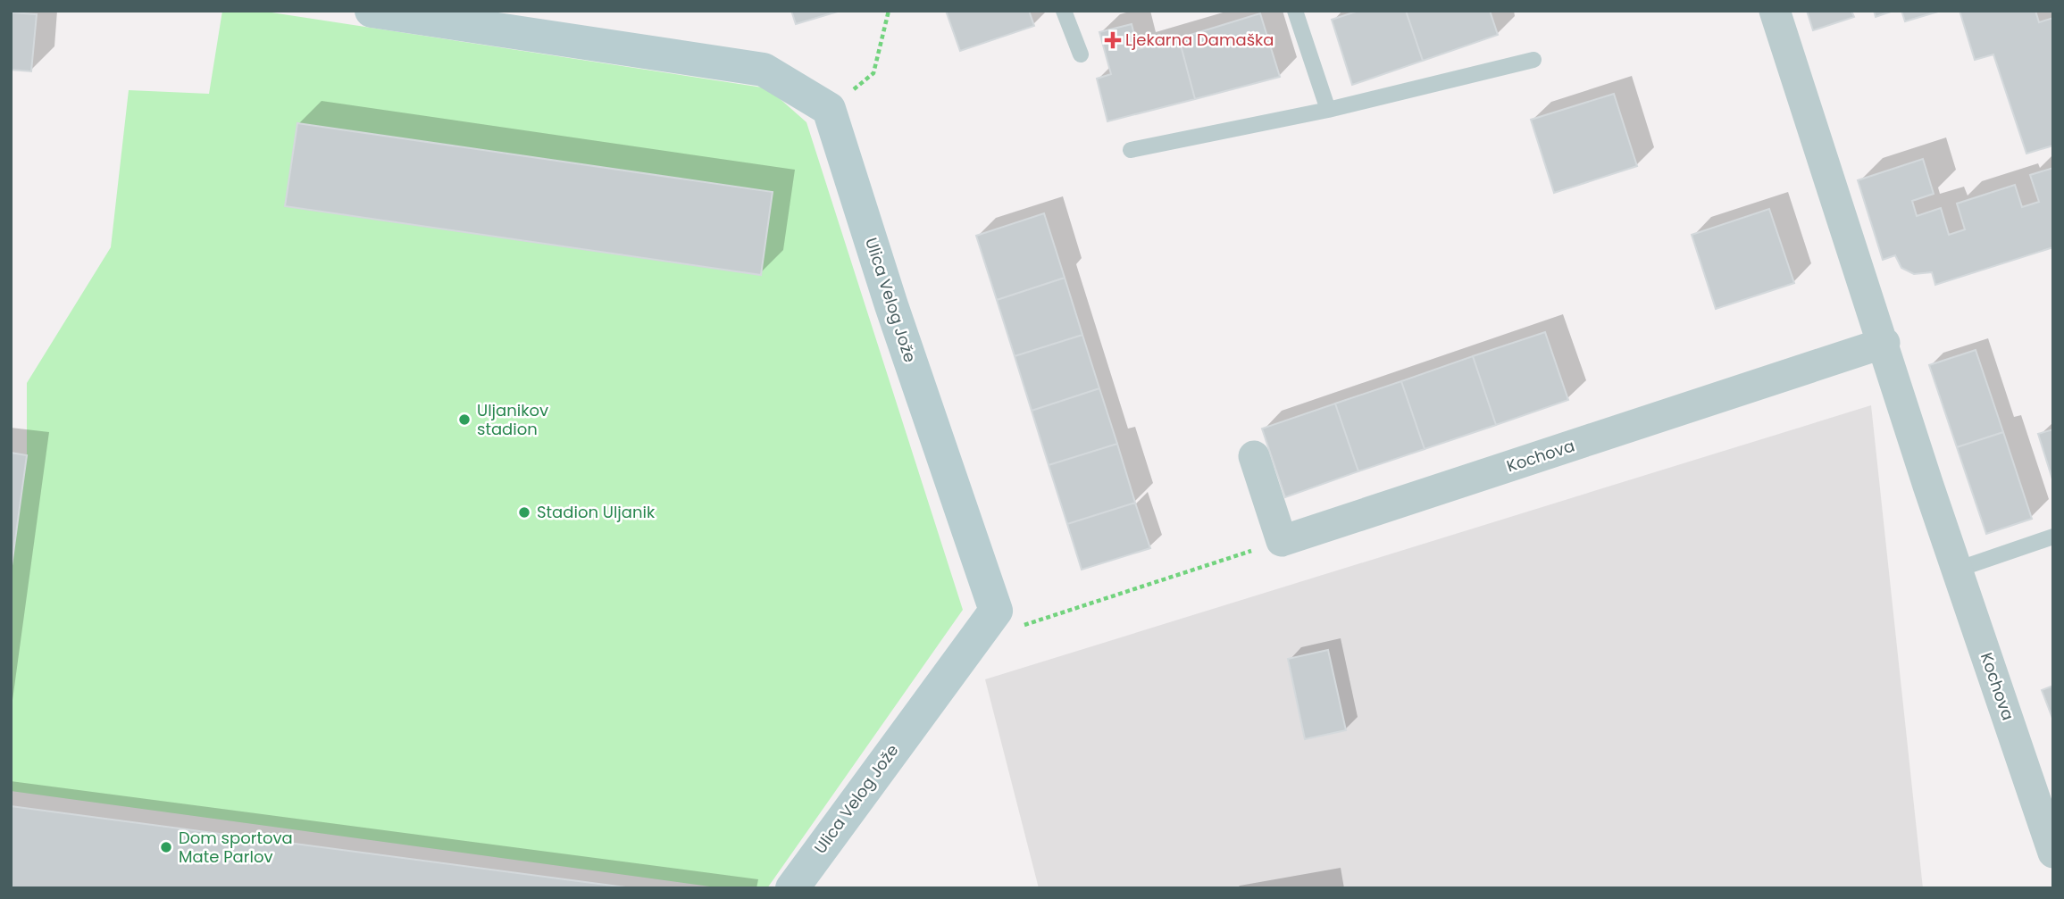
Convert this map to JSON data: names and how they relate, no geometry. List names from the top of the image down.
{
  "streets": {
    "street": ["Ulica Velog Jože", "Kochova"]
  },
  "places": {
    "health": ["Ljekarna Damaška"],
    "other": ["Uljanikov stadion", "Stadion Uljanik", "Dom sportova Mate Parlov"]
  }
}
